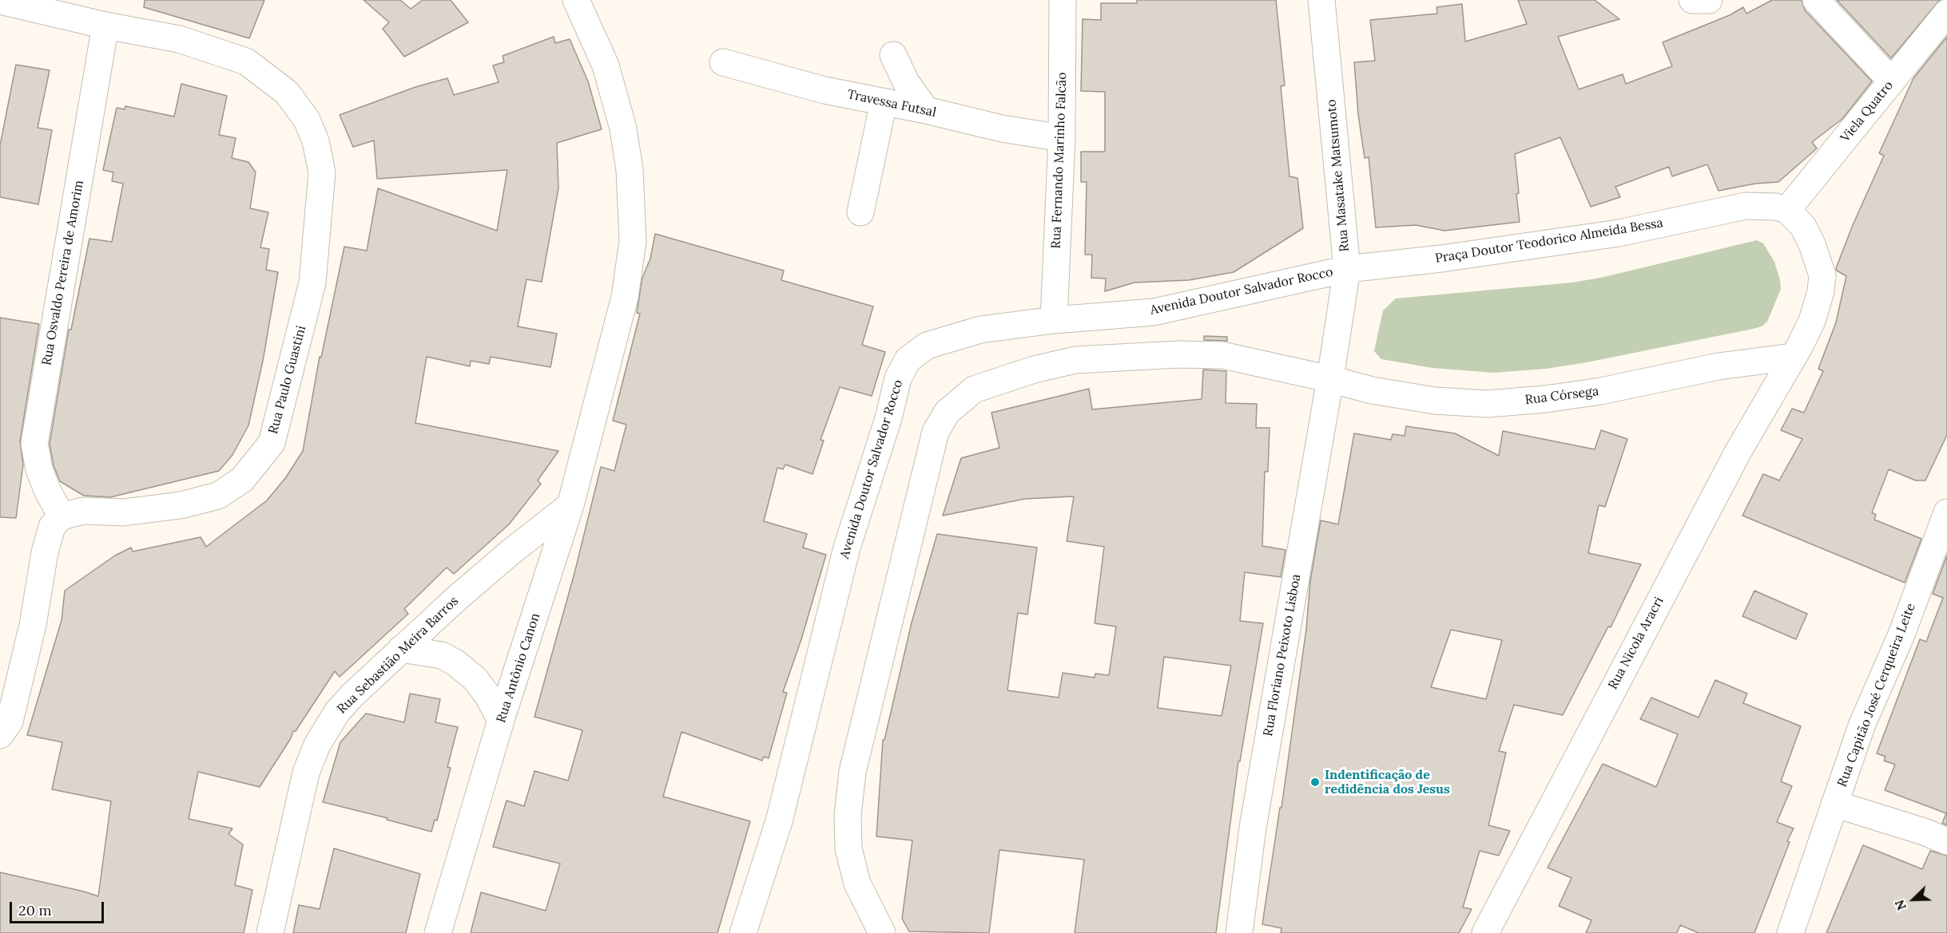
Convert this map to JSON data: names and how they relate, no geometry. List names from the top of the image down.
{
  "streets": {
    "street": [
      "Travessa Futsal",
      "Viela Quatro",
      "Rua Fernando Marinho Falcão",
      "Rua Masatake Matsumoto",
      "Praça Doutor Teodorico Almeida Bessa",
      "Rua Osvaldo Pereira de Amorim",
      "Avenida Doutor Salvador Rocco",
      "Rua Paulo Guastini",
      "Rua Córsega",
      "Rua Nicola Aracri",
      "Rua Sebastião Meira Barros",
      "Rua Floriano Peixoto Lisboa",
      "Rua Antônio Canon",
      "Rua Capitão José Cerqueira Leite"
    ]
  },
  "crossings": [
    ["Travessa Futsal", "Rua Fernando Marinho Falcão"],
    ["Viela Quatro", "Praça Doutor Teodorico Almeida Bessa"],
    ["Rua Fernando Marinho Falcão", "Avenida Doutor Salvador Rocco"],
    ["Rua Masatake Matsumoto", "Praça Doutor Teodorico Almeida Bessa"],
    ["Rua Masatake Matsumoto", "Avenida Doutor Salvador Rocco"],
    ["Rua Masatake Matsumoto", "Rua Córsega"],
    ["Rua Masatake Matsumoto", "Rua Floriano Peixoto Lisboa"],
    ["Praça Doutor Teodorico Almeida Bessa", "Avenida Doutor Salvador Rocco"],
    ["Rua Osvaldo Pereira de Amorim", "Rua Paulo Guastini"],
    ["Rua Córsega", "Rua Nicola Aracri"],
    ["Rua Córsega", "Rua Floriano Peixoto Lisboa"],
    ["Rua Sebastião Meira Barros", "Rua Antônio Canon"]
  ],
  "places": ["Indentificação de redidẽncia dos Jesus"],
  "scale_bar": "20 m",
  "north": "bottom left"
}
